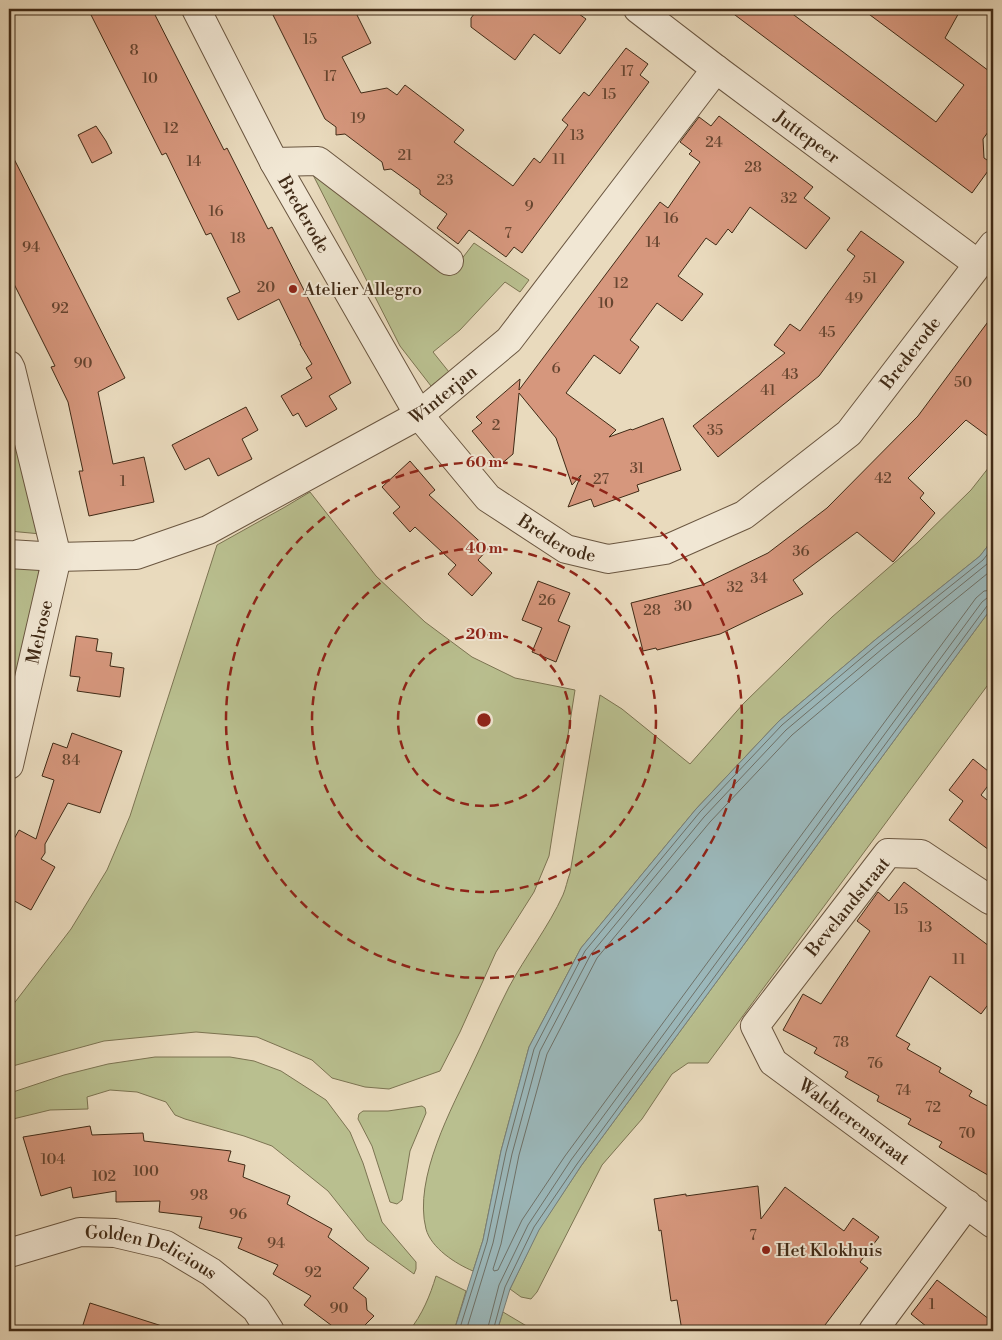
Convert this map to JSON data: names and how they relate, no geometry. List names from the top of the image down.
{
  "streets": {
    "street": [
      "Juttepeer",
      "Brederode",
      "Winterjan",
      "Melrose",
      "Bevelandstraat",
      "Walcherenstraat",
      "Golden Delicious"
    ]
  },
  "crossings": [
    ["Juttepeer", "Brederode"],
    ["Juttepeer", "Winterjan"],
    ["Brederode", "Winterjan"],
    ["Winterjan", "Melrose"],
    ["Bevelandstraat", "Walcherenstraat"]
  ],
  "places": ["Atelier Allegro", "Het Klokhuis"],
  "house_numbers": [
    "15",
    "8",
    "17",
    "17",
    "10",
    "15",
    "19",
    "12",
    "13",
    "24",
    "21",
    "11",
    "14",
    "28",
    "23",
    "32",
    "9",
    "16",
    "16",
    "7",
    "18",
    "14",
    "94",
    "51",
    "12",
    "20",
    "49",
    "10",
    "92",
    "45",
    "90",
    "6",
    "43",
    "50",
    "41",
    "2",
    "35",
    "31",
    "42",
    "27",
    "1",
    "36",
    "34",
    "32",
    "26",
    "30",
    "28",
    "84",
    "15",
    "13",
    "11",
    "78",
    "76",
    "74",
    "72",
    "70",
    "104",
    "100",
    "102",
    "98",
    "96",
    "7",
    "94",
    "92",
    "1",
    "90"
  ],
  "rings": ["60 m", "40 m", "20 m"]
}
